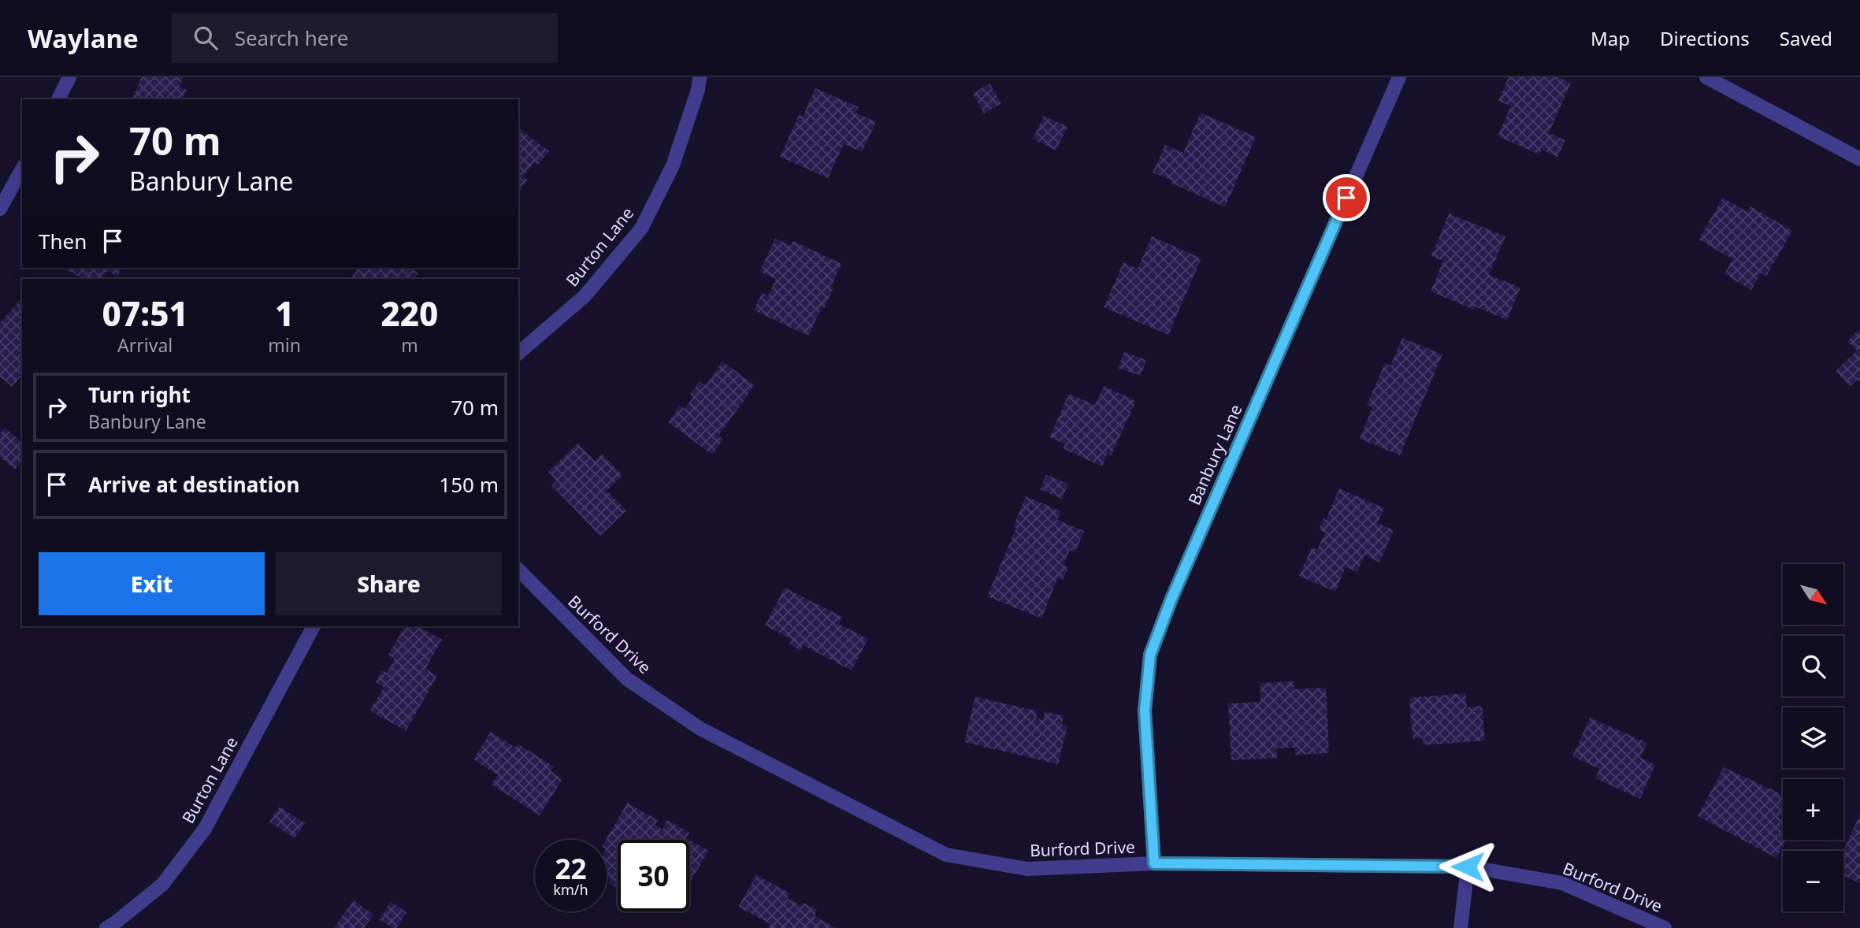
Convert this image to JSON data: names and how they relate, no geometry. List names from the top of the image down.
{
  "streets": {
    "street": ["Burton Lane", "Banbury Lane", "Burford Drive"]
  },
  "crossings": [
    ["Banbury Lane", "Burford Drive"]
  ],
  "north": "bottom right",
  "page": {
    "header": "Waylane",
    "search": "Search here",
    "nav": ["Map", "Directions", "Saved"],
    "turn": ["70 m", "Banbury Lane"],
    "then": "Then",
    "eta": [
      "07:51",
      "Arrival",
      "1",
      "min",
      "220",
      "m"
    ],
    "list": [
      {
        "name": "Turn right",
        "note": "Banbury Lane",
        "value": "70 m"
      },
      {
        "name": "Arrive at destination",
        "value": "150 m"
      }
    ],
    "buttons": ["Exit", "Share"],
    "map_buttons": ["+", "−"],
    "speed": "22 km/h",
    "limit": "30"
  }
}
